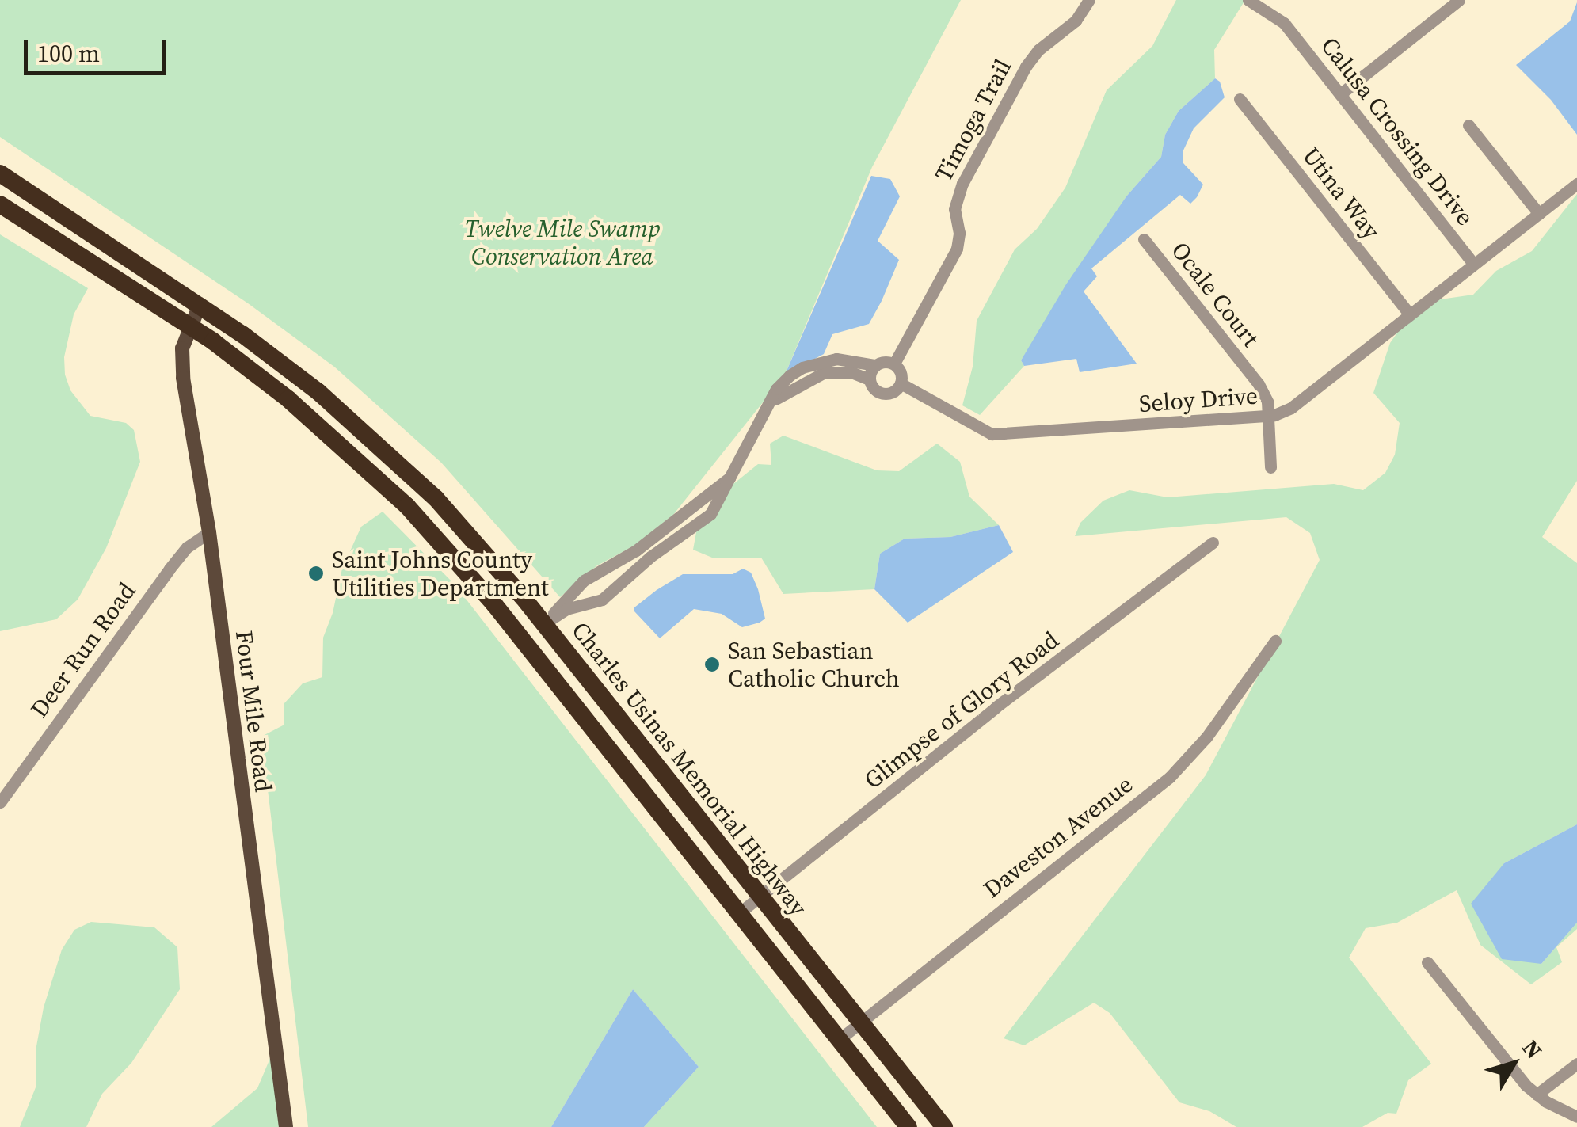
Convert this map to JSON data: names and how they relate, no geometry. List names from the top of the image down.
{
  "streets": {
    "highway": ["Charles Usinas Memorial Highway"],
    "main road": ["Four Mile Road"],
    "street": [
      "Timoga Trail",
      "Calusa Crossing Drive",
      "Utina Way",
      "Ocale Court",
      "Seloy Drive",
      "Deer Run Road",
      "Glimpse of Glory Road",
      "Daveston Avenue"
    ]
  },
  "crossings": [
    ["Timoga Trail", "Seloy Drive"],
    ["Calusa Crossing Drive", "Seloy Drive"],
    ["Utina Way", "Seloy Drive"],
    ["Ocale Court", "Seloy Drive"],
    ["Seloy Drive", "Charles Usinas Memorial Highway"],
    ["Deer Run Road", "Four Mile Road"],
    ["Glimpse of Glory Road", "Charles Usinas Memorial Highway"],
    ["Four Mile Road", "Charles Usinas Memorial Highway"],
    ["Charles Usinas Memorial Highway", "Daveston Avenue"]
  ],
  "parks": ["Twelve Mile Swamp Conservation Area"],
  "places": ["Saint Johns County Utilities Department", "San Sebastian Catholic Church"],
  "scale_bar": "100 m",
  "north": "top right"
}
